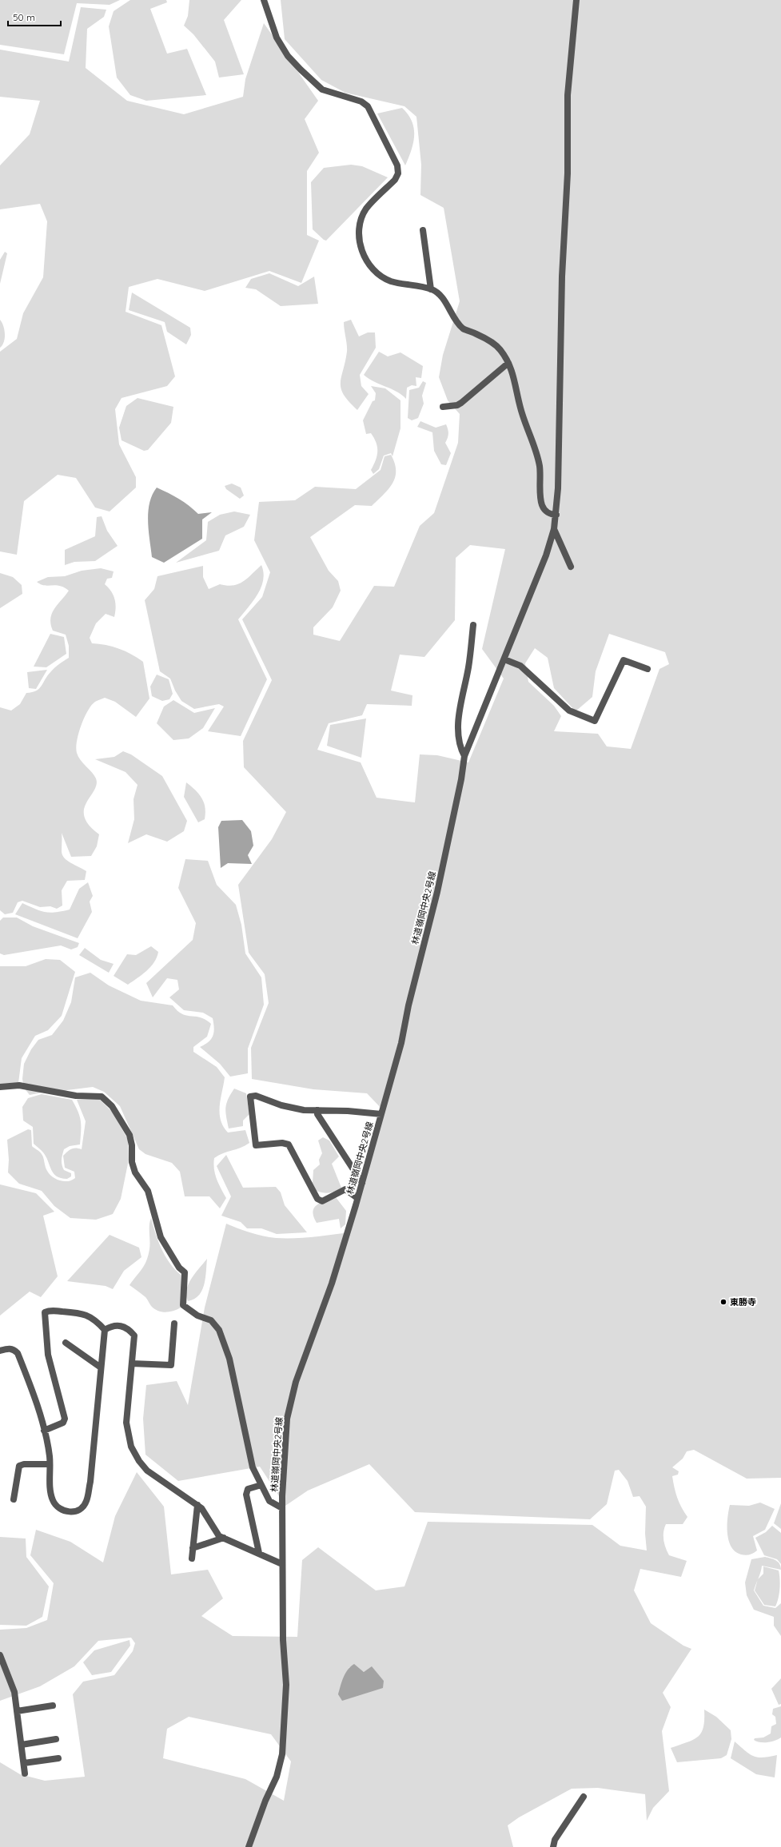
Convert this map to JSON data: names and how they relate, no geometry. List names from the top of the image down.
{
  "streets": {
    "street": ["林道嶺岡中央2号線"]
  },
  "places": ["東勝寺"],
  "scale_bar": "50 m"
}
